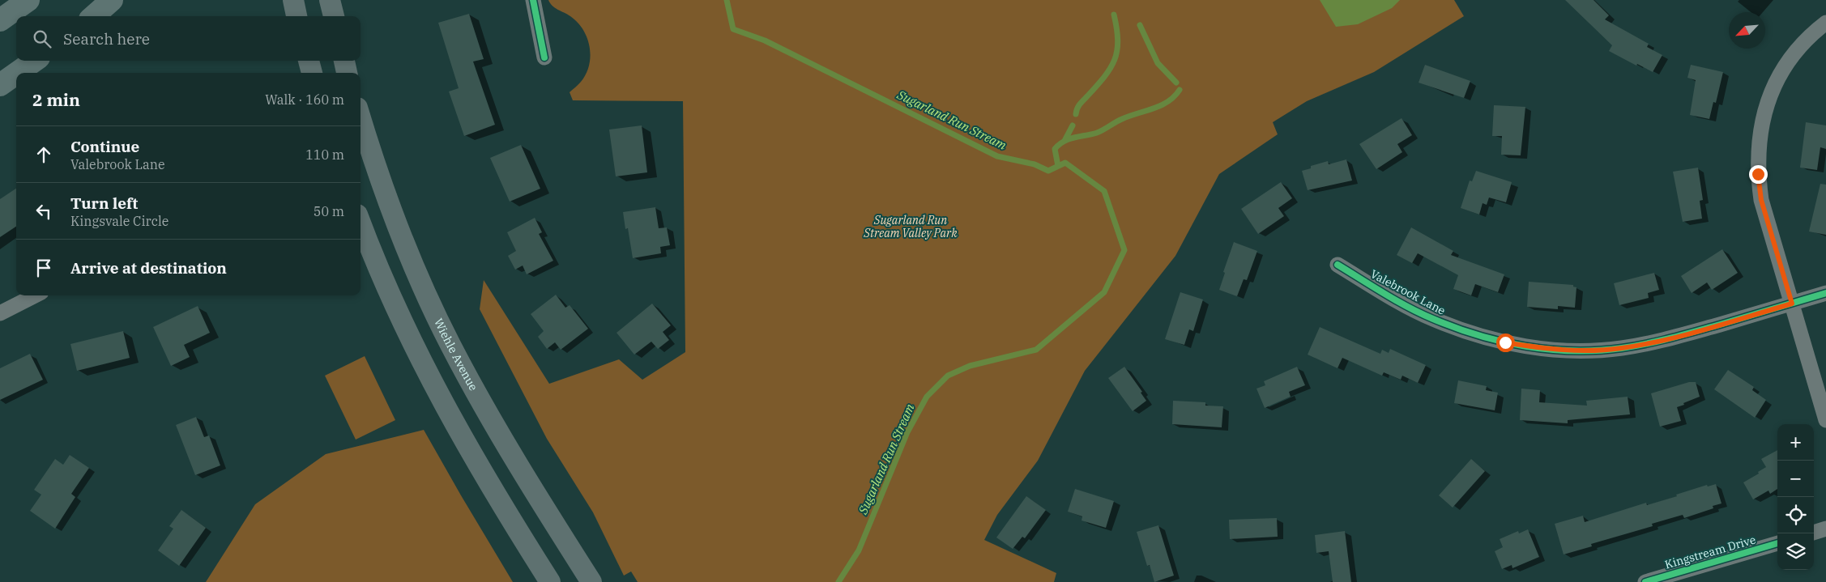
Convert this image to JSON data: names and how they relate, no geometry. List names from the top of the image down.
{
  "streets": {
    "main road": ["Wiehle Avenue"],
    "street": ["Valebrook Lane", "Kingstream Drive"]
  },
  "water": ["Sugarland Run Stream"],
  "parks": ["Sugarland Run Stream Valley Park"],
  "north": "bottom left",
  "page": {
    "search": "Search here",
    "heading": ["2 min", "Walk · 160 m"],
    "list": [
      ["Continue", "Valebrook Lane", "110 m"],
      ["Turn left", "Kingsvale Circle", "50 m"],
      "Arrive at destination"
    ],
    "map_buttons": ["+", "−"]
  }
}
